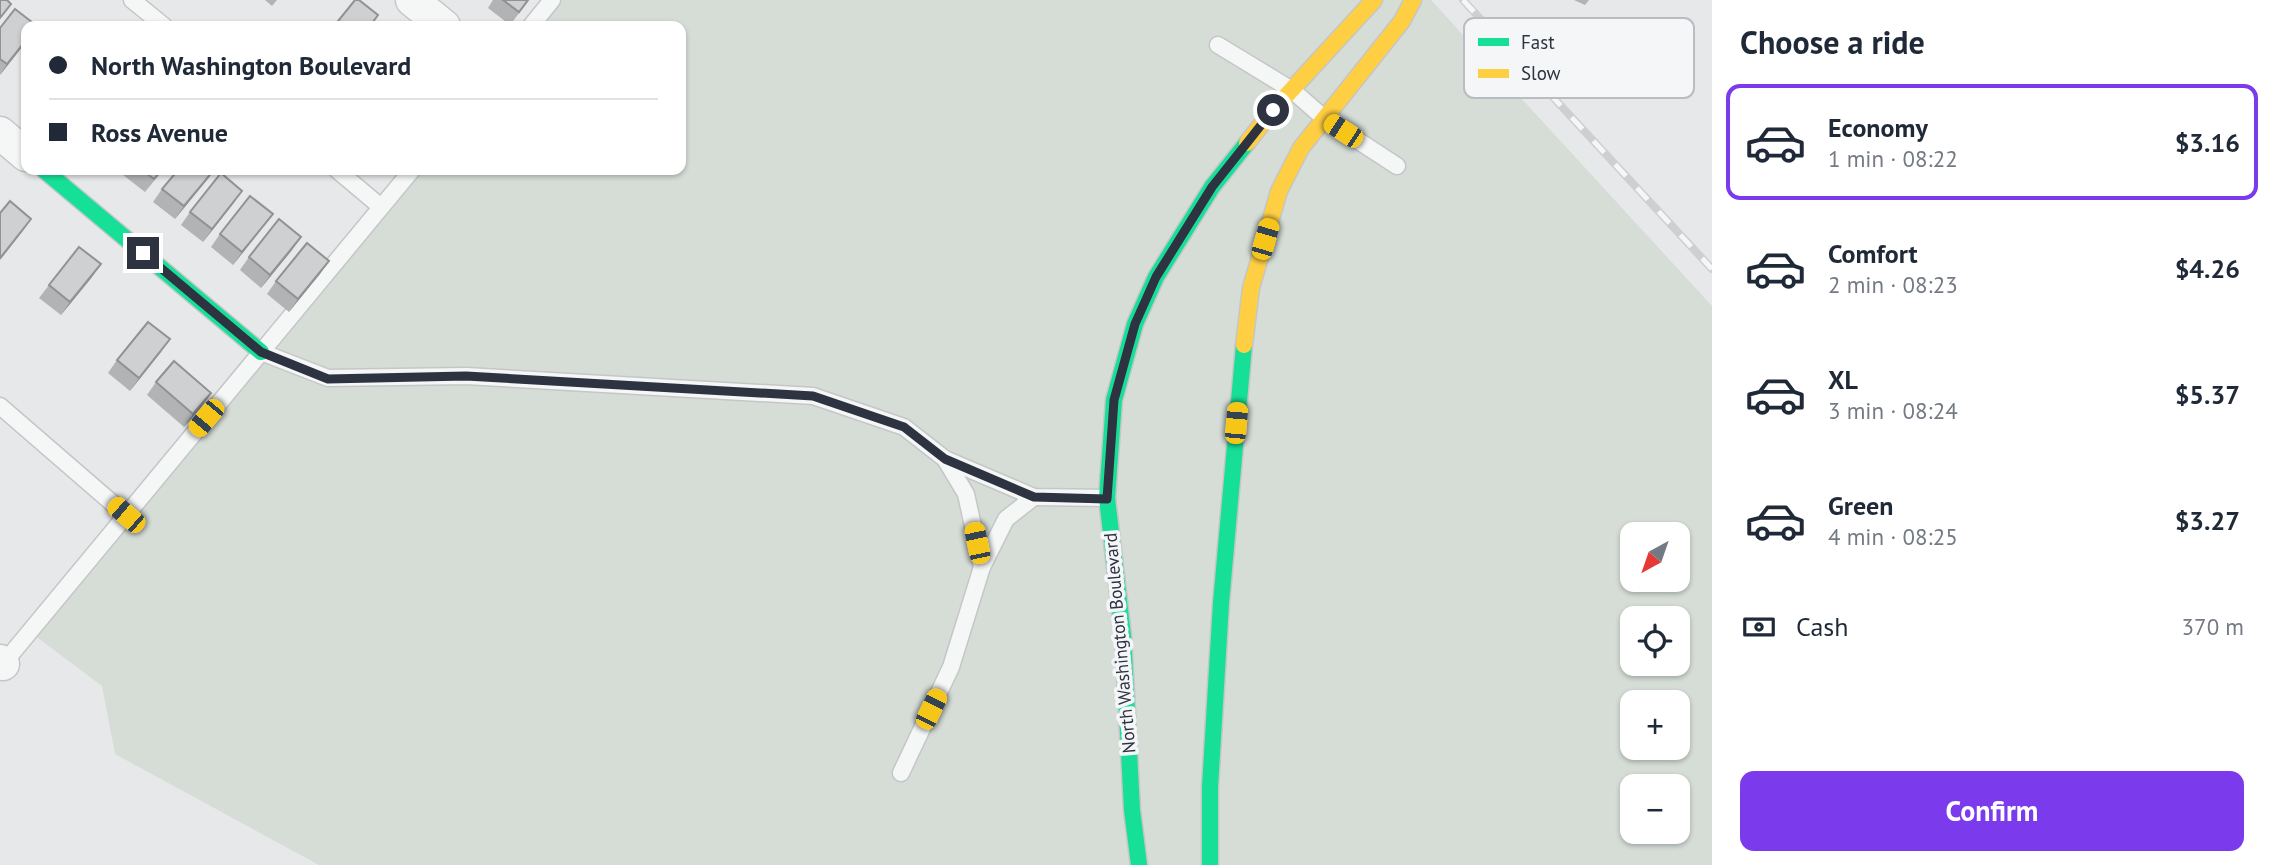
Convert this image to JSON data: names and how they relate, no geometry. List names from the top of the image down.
{
  "streets": {
    "street": ["North Washington Boulevard"]
  },
  "legend": ["Fast", "Slow"],
  "north": "bottom left",
  "page": {
    "heading": "Choose a ride",
    "banner": ["North Washington Boulevard", "Ross Avenue"],
    "list": [
      {
        "name": "Economy",
        "note": "1 min · 08:22",
        "value": "$3.16"
      },
      {
        "name": "Comfort",
        "note": "2 min · 08:23",
        "value": "$4.26"
      },
      {
        "name": "XL",
        "note": "3 min · 08:24",
        "value": "$5.37"
      },
      {
        "name": "Green",
        "note": "4 min · 08:25",
        "value": "$3.27"
      }
    ],
    "map_buttons": ["+", "−"],
    "pay": ["Cash", "370 m"],
    "buttons": "Confirm"
  }
}
